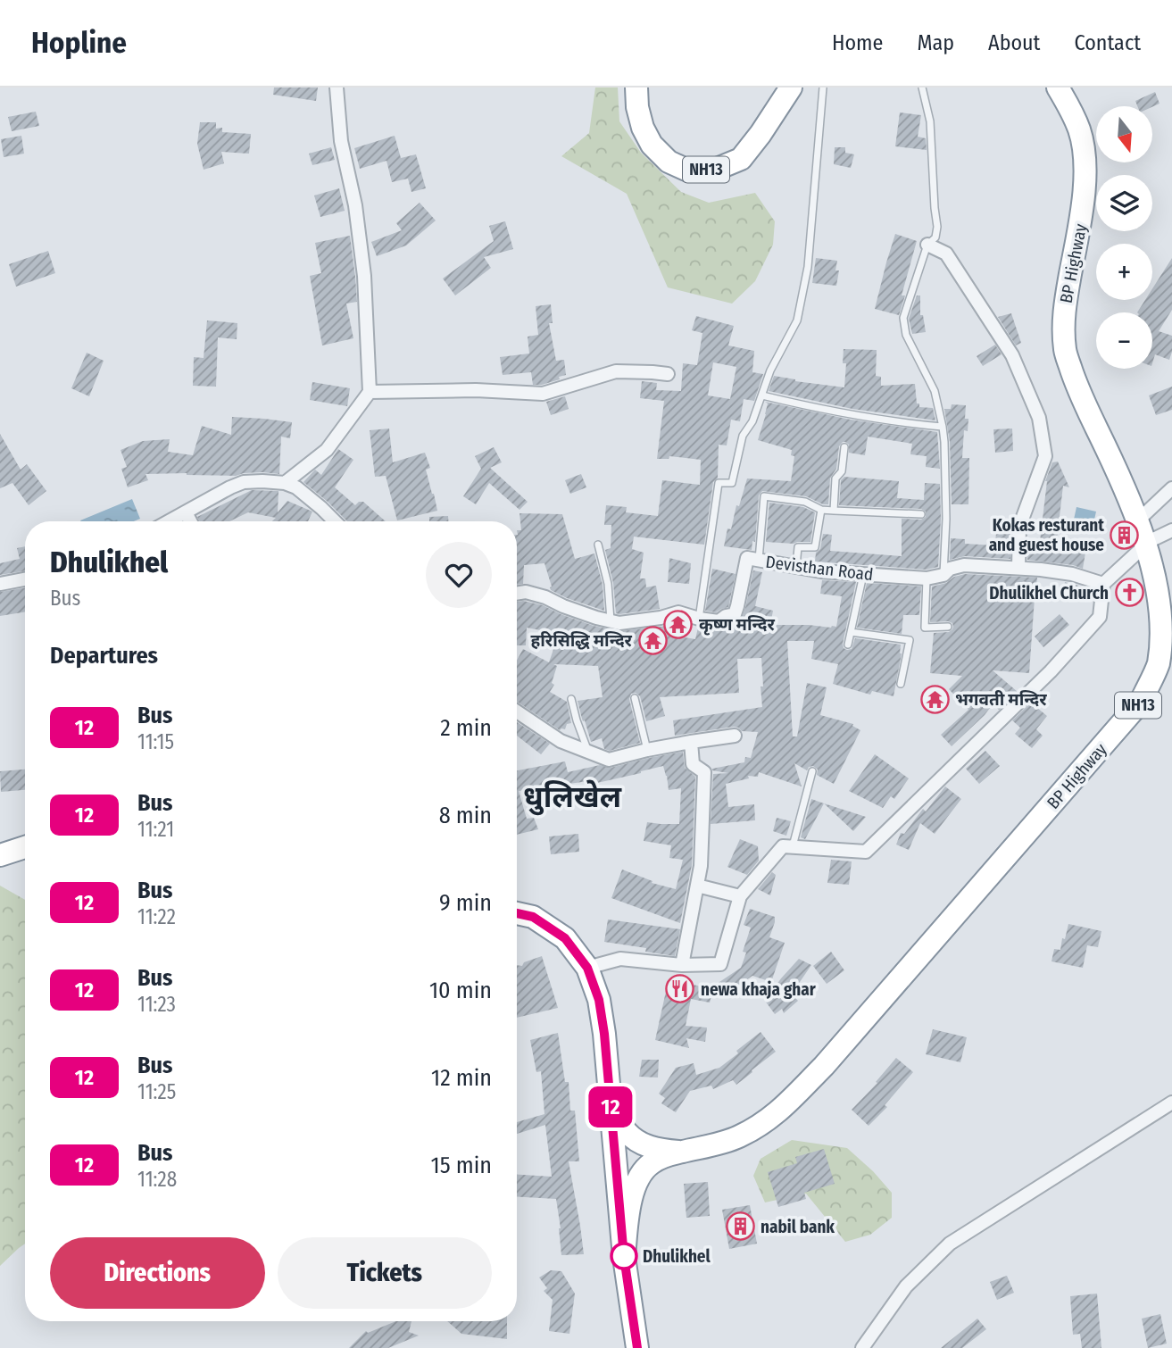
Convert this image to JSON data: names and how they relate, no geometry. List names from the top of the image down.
{
  "streets": {
    "highway": ["NH13", "BP Highway"],
    "street": ["Devisthan Road"]
  },
  "districts": ["धुलिखेल"],
  "places": {
    "building": ["Kokas resturant and guest house", "nabil bank"],
    "church": ["Dhulikhel Church"],
    "temple": ["कृष्ण मन्दिर", "हरिसिद्धि मन्दिर", "भगवती मन्दिर"],
    "restaurant": ["newa khaja ghar"],
    "other": ["Dhulikhel"]
  },
  "lines": ["bus line 12"],
  "north": "bottom",
  "page": {
    "header": "Hopline",
    "nav": [
      "Home",
      "Map",
      "About",
      "Contact"
    ],
    "on_map": "12",
    "map_buttons": ["+", "−"],
    "heading": [
      ["Dhulikhel", "Bus"],
      "Departures"
    ],
    "list": [
      {
        "mark": "12",
        "name": "Bus",
        "note": "11:15",
        "value": "2 min"
      },
      {
        "mark": "12",
        "name": "Bus",
        "note": "11:21",
        "value": "8 min"
      },
      {
        "mark": "12",
        "name": "Bus",
        "note": "11:22",
        "value": "9 min"
      },
      {
        "mark": "12",
        "name": "Bus",
        "note": "11:23",
        "value": "10 min"
      },
      {
        "mark": "12",
        "name": "Bus",
        "note": "11:25",
        "value": "12 min"
      },
      {
        "mark": "12",
        "name": "Bus",
        "note": "11:28",
        "value": "15 min"
      }
    ],
    "buttons": ["Directions", "Tickets"]
  }
}
